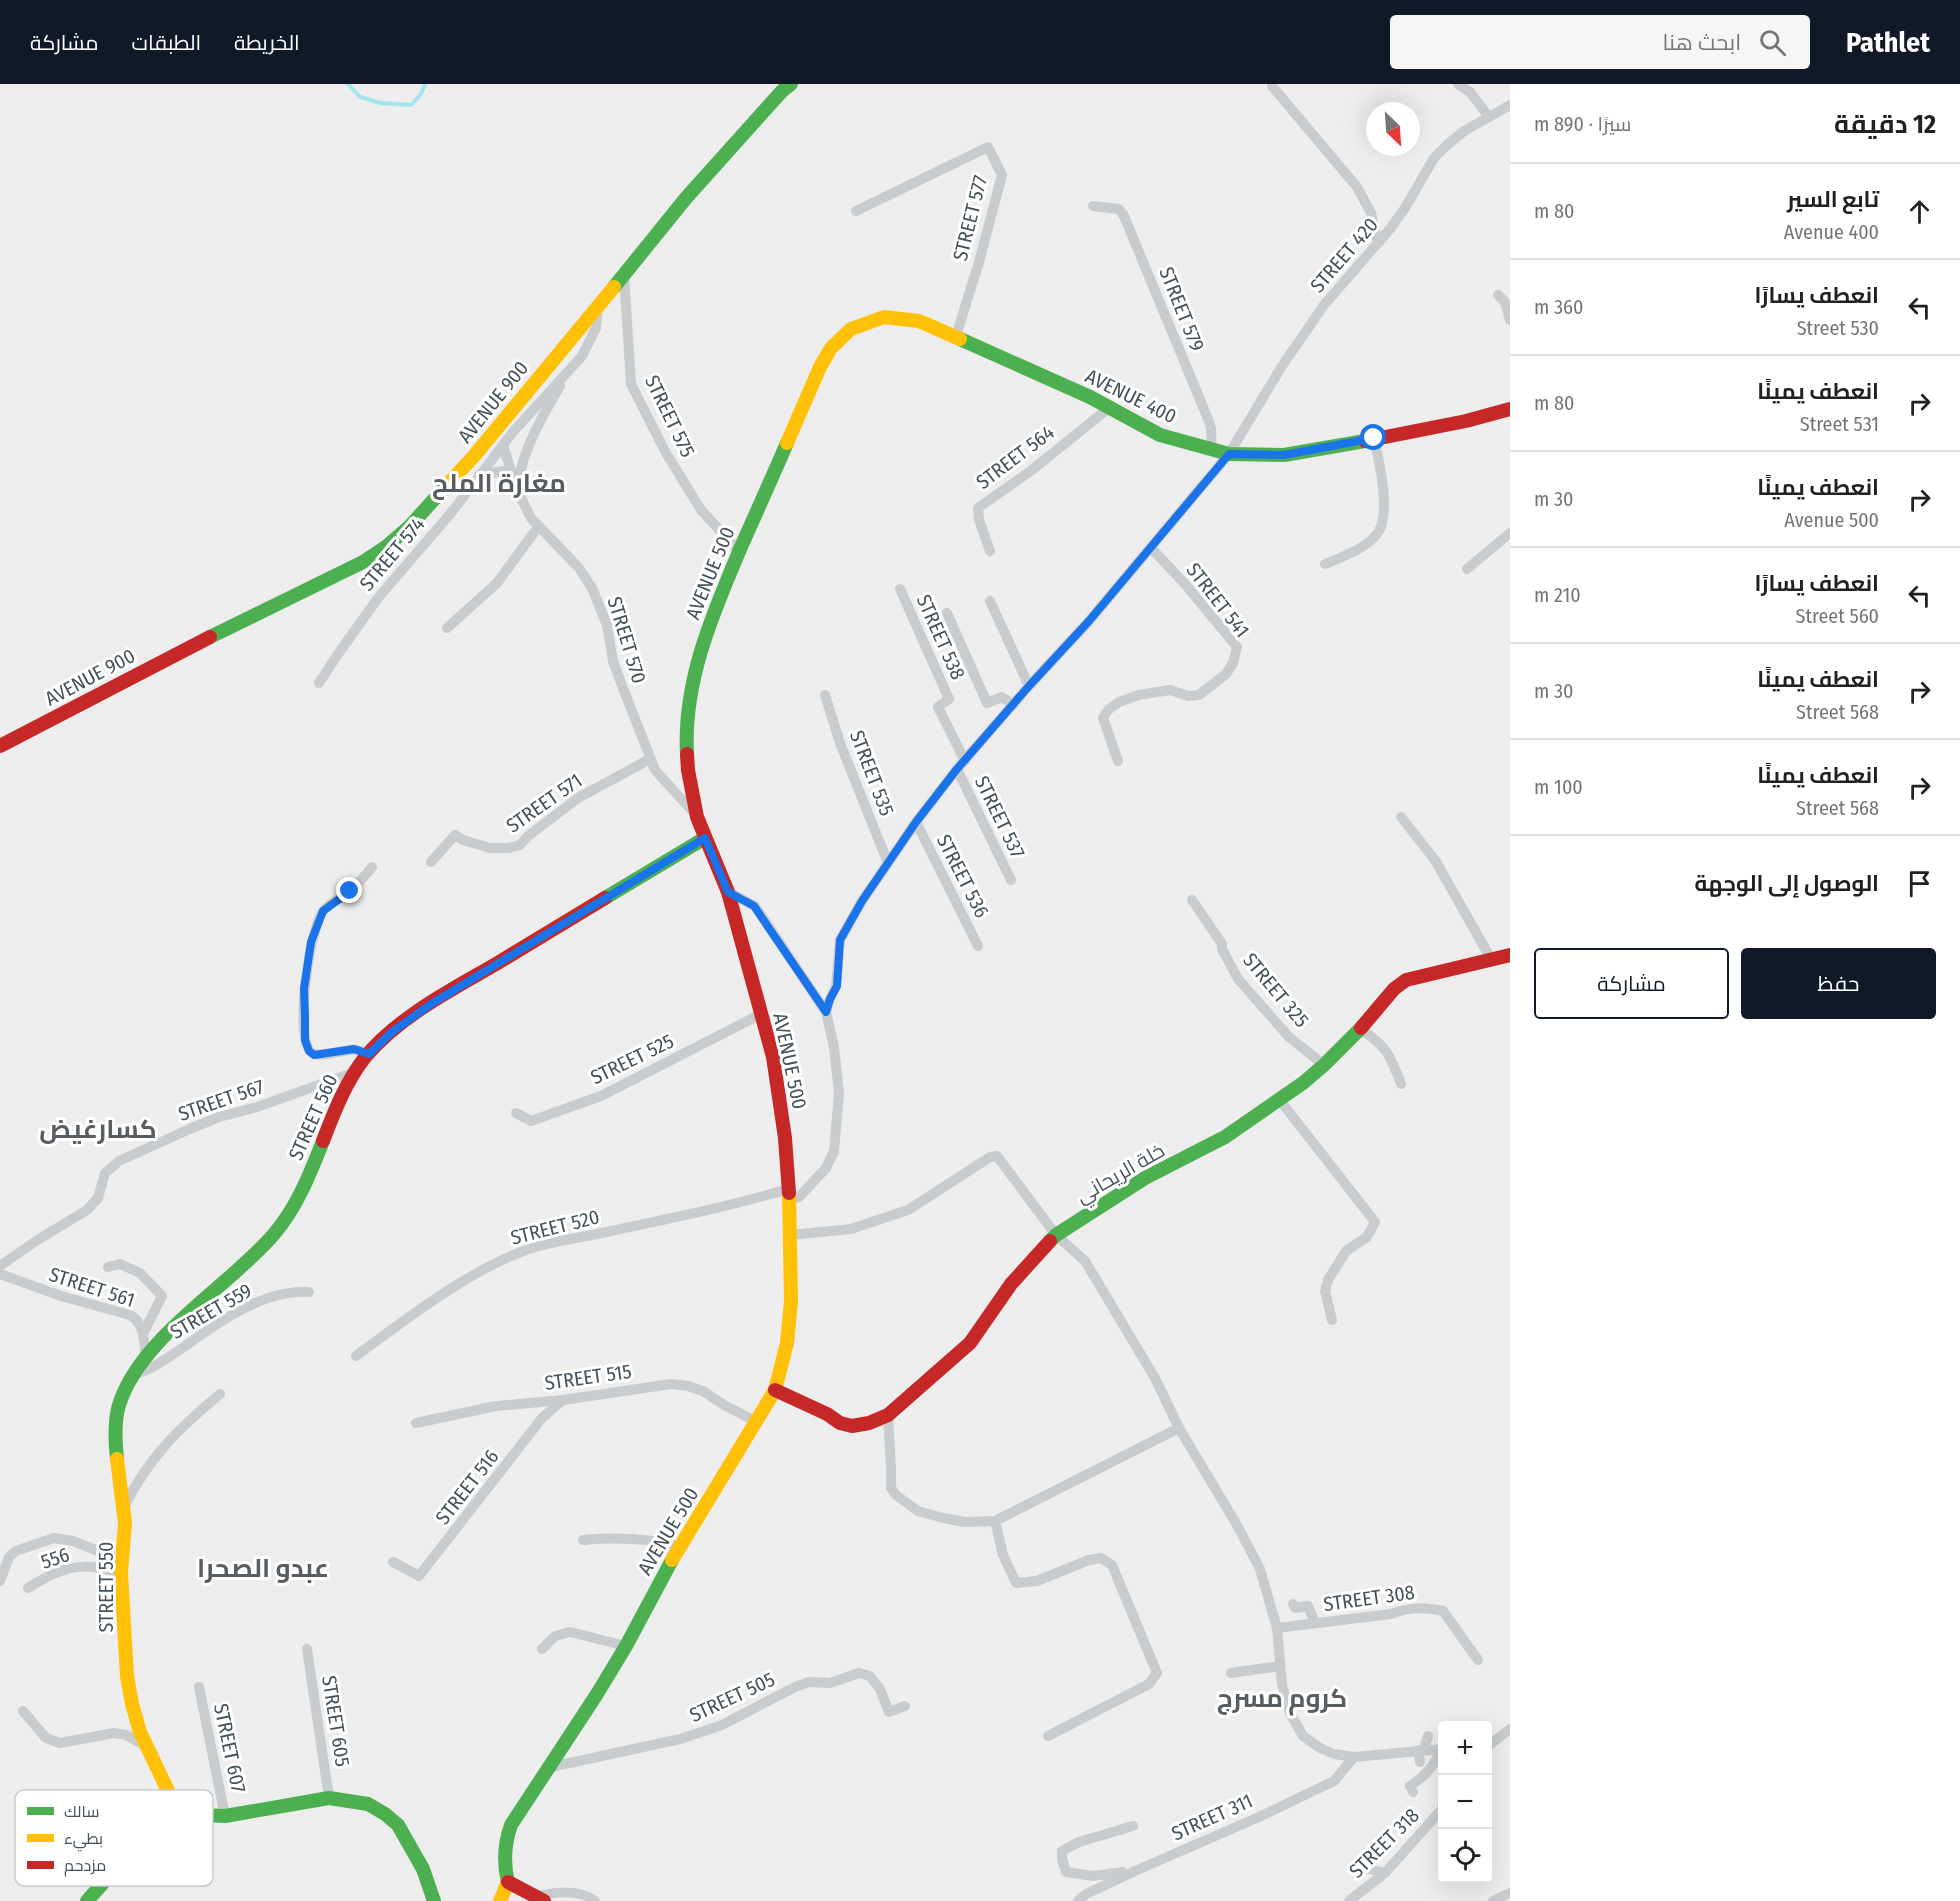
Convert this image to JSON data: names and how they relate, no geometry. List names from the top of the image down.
{
  "streets": {
    "main road": [
      "AVENUE 400",
      "AVENUE 900",
      "AVENUE 500",
      "STREET 560",
      "خلة الريحاني",
      "STREET 550"
    ],
    "street": [
      "STREET 577",
      "STREET 420",
      "STREET 579",
      "STREET 575",
      "STREET 564",
      "STREET 574",
      "STREET 541",
      "STREET 538",
      "STREET 570",
      "STREET 535",
      "STREET 571",
      "STREET 537",
      "STREET 536",
      "STREET 325",
      "STREET 525",
      "STREET 567",
      "STREET 520",
      "STREET 561",
      "STREET 559",
      "STREET 515",
      "STREET 516",
      "556",
      "STREET 308",
      "STREET 505",
      "STREET 605",
      "STREET 607",
      "STREET 311",
      "STREET 318"
    ]
  },
  "crossings": [
    ["STREET 577", "AVENUE 400"],
    ["STREET 577", "AVENUE 500"],
    ["STREET 420", "AVENUE 400"],
    ["STREET 420", "STREET 541"],
    ["STREET 420", "STREET 538"],
    ["STREET 420", "STREET 535"],
    ["STREET 420", "STREET 537"],
    ["STREET 420", "STREET 536"],
    ["STREET 579", "AVENUE 400"],
    ["AVENUE 400", "STREET 564"],
    ["AVENUE 400", "AVENUE 500"],
    ["AVENUE 900", "STREET 575"],
    ["AVENUE 900", "STREET 574"],
    ["STREET 575", "AVENUE 500"],
    ["STREET 574", "STREET 570"],
    ["AVENUE 500", "STREET 570"],
    ["AVENUE 500", "STREET 525"],
    ["AVENUE 500", "STREET 560"],
    ["AVENUE 500", "خلة الريحاني"],
    ["AVENUE 500", "STREET 520"],
    ["AVENUE 500", "STREET 515"],
    ["AVENUE 500", "STREET 505"],
    ["STREET 538", "STREET 537"],
    ["STREET 570", "STREET 571"],
    ["STREET 325", "خلة الريحاني"],
    ["STREET 567", "STREET 560"],
    ["STREET 560", "STREET 561"],
    ["STREET 560", "STREET 550"],
    ["STREET 561", "STREET 550"],
    ["STREET 559", "STREET 550"],
    ["STREET 515", "STREET 516"],
    ["556", "STREET 550"]
  ],
  "districts": [
    "مغارة الملح",
    "كسارغيض",
    "عبدو الصحرا",
    "كروم مسرج"
  ],
  "legend": ["سالك", "بطيء", "مزدحم"],
  "north": "bottom right",
  "page": {
    "header": "Pathlet",
    "search": "ابحث هنا",
    "nav": ["الخريطة", "الطبقات", "مشاركة"],
    "heading": ["12 دقيقة", "سيرًا · 890 m"],
    "list": [
      ["تابع السير", "Avenue 400", "80 m"],
      ["انعطف يسارًا", "Street 530", "360 m"],
      ["انعطف يمينًا", "Street 531", "80 m"],
      ["انعطف يمينًا", "Avenue 500", "30 m"],
      ["انعطف يسارًا", "Street 560", "210 m"],
      ["انعطف يمينًا", "Street 568", "30 m"],
      ["انعطف يمينًا", "Street 568", "100 m"],
      "الوصول إلى الوجهة"
    ],
    "buttons": ["حفظ", "مشاركة"],
    "map_buttons": ["+", "−"]
  }
}
